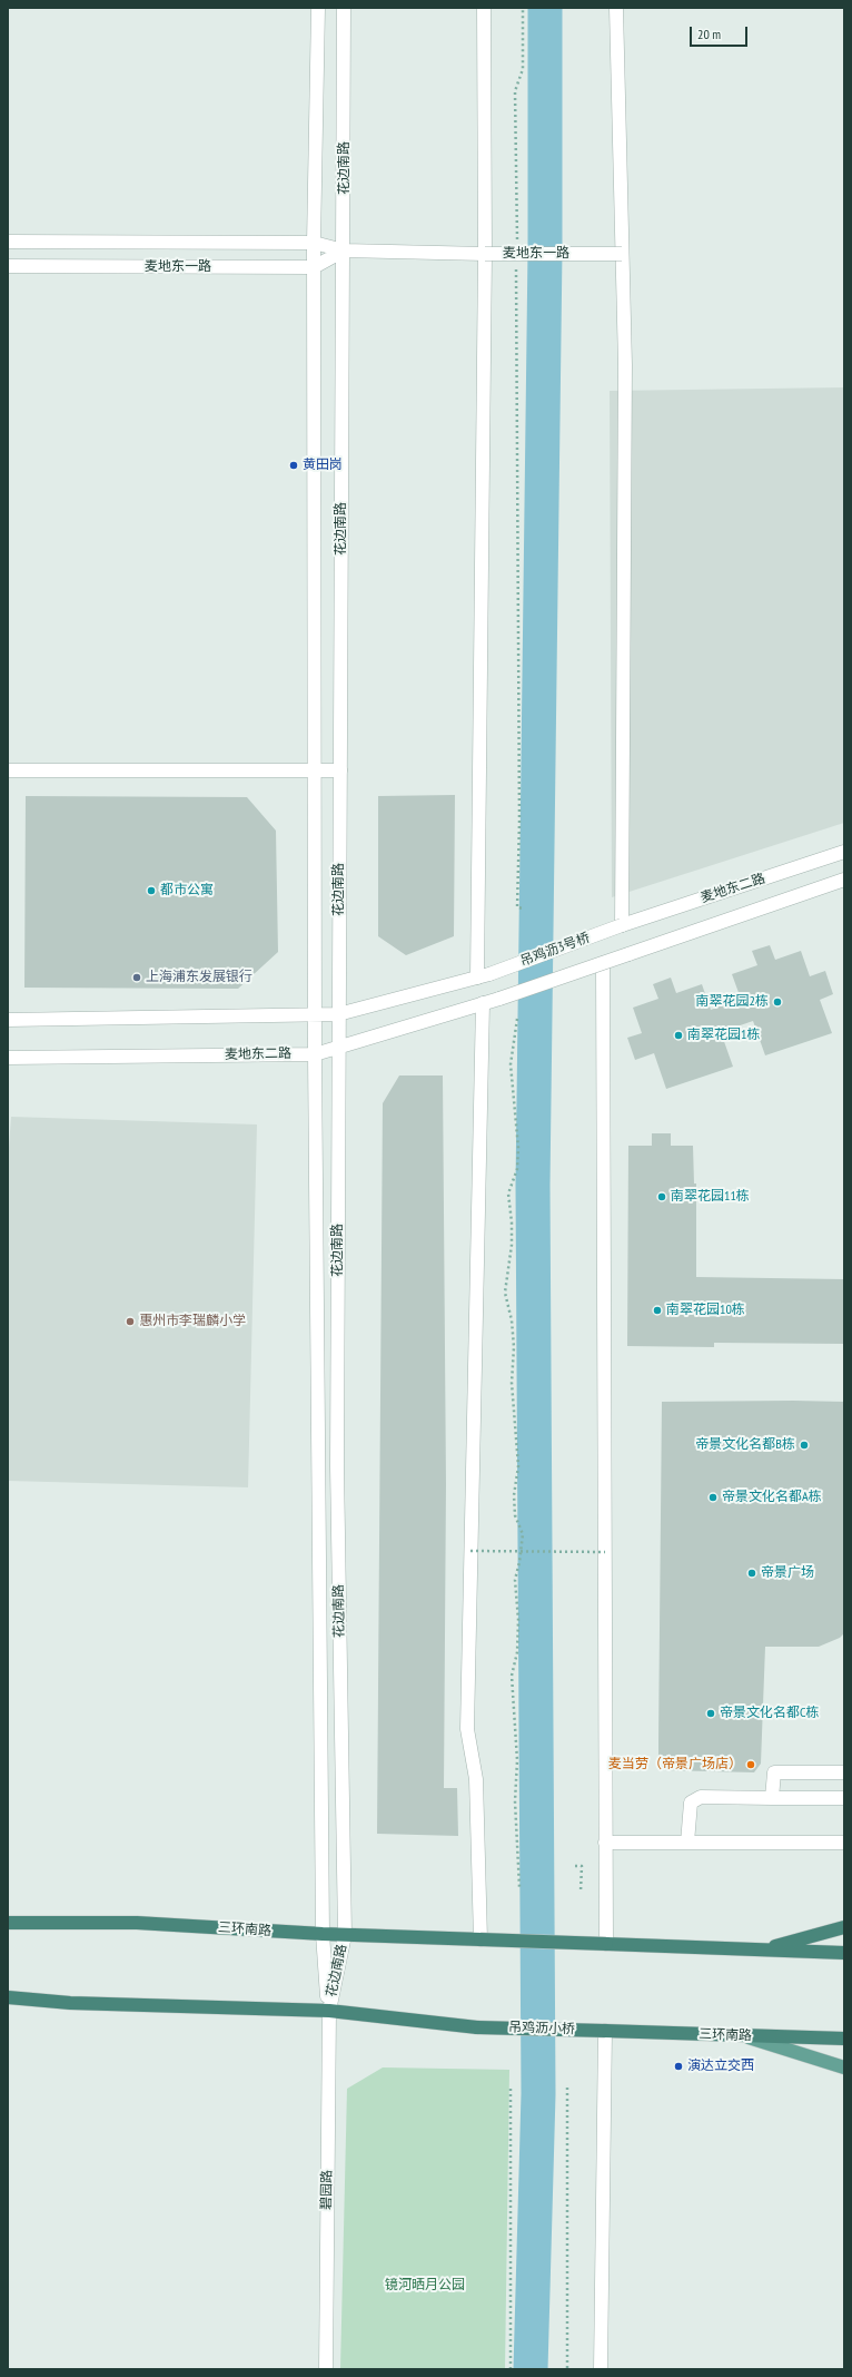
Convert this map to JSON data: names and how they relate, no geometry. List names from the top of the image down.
{
  "streets": {
    "highway": ["三环南路", "吊鸡沥小桥"],
    "street": [
      "花边南路",
      "麦地东一路",
      "麦地东二路",
      "吊鸡沥3号桥",
      "碧园路"
    ]
  },
  "crossings": [
    ["花边南路", "麦地东一路"],
    ["花边南路", "麦地东二路"],
    ["花边南路", "三环南路"],
    ["花边南路", "吊鸡沥小桥"],
    ["花边南路", "碧园路"],
    ["麦地东二路", "吊鸡沥3号桥"],
    ["三环南路", "吊鸡沥小桥"],
    ["吊鸡沥小桥", "碧园路"]
  ],
  "parks": ["镜河晒月公园"],
  "places": [
    "黄田岗",
    "都市公寓",
    "上海浦东发展银行",
    "南翠花园2栋",
    "南翠花园1栋",
    "南翠花园11栋",
    "南翠花园10栋",
    "惠州市李瑞麟小学",
    "帝景文化名都B栋",
    "帝景文化名都A栋",
    "帝景广场",
    "帝景文化名都C栋",
    "麦当劳（帝景广场店）",
    "演达立交西"
  ],
  "scale_bar": "20 m"
}
